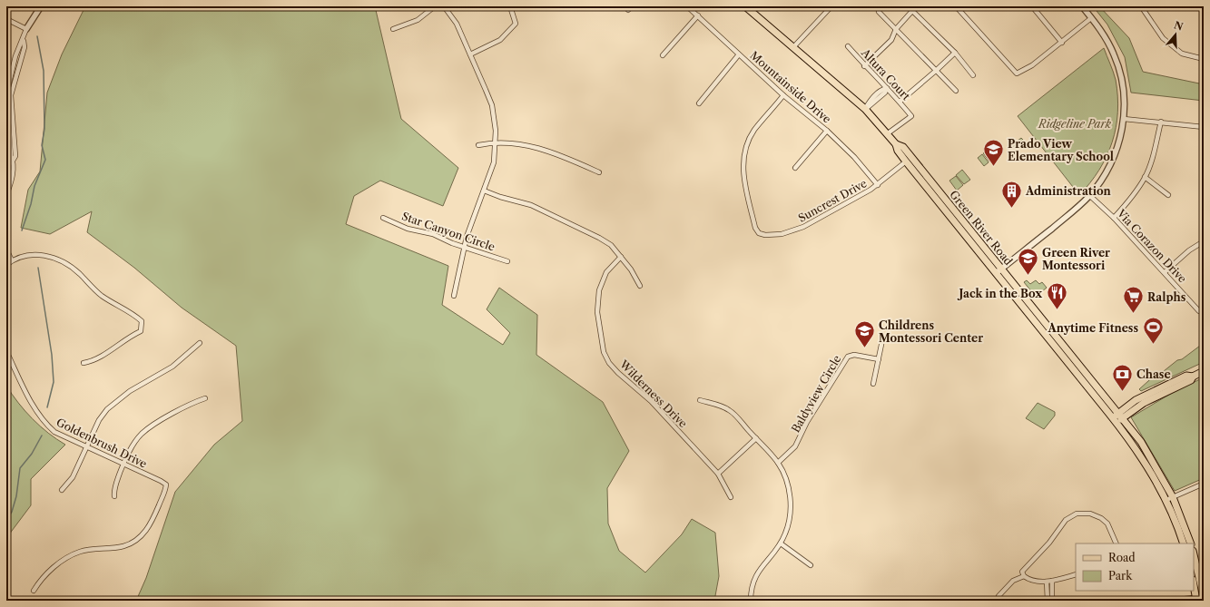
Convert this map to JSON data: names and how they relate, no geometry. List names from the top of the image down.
{
  "streets": {
    "main road": ["Green River Road"],
    "street": [
      "Altura Court",
      "Mountainside Drive",
      "Suncrest Drive",
      "Star Canyon Circle",
      "Via Corazon Drive",
      "Wilderness Drive",
      "Baldyview Circle",
      "Goldenbrush Drive"
    ]
  },
  "crossings": [
    ["Altura Court", "Green River Road"],
    ["Mountainside Drive", "Suncrest Drive"],
    ["Suncrest Drive", "Green River Road"]
  ],
  "parks": ["Ridgeline Park"],
  "places": {
    "school or university": ["Prado View Elementary School", "Green River Montessori", "Childrens Montessori Center"],
    "building": ["Administration"],
    "restaurant": ["Jack in the Box"],
    "supermarket": ["Ralphs"],
    "sports": ["Anytime Fitness"],
    "bank": ["Chase"]
  },
  "legend": ["Road", "Park"],
  "north": "top"
}
